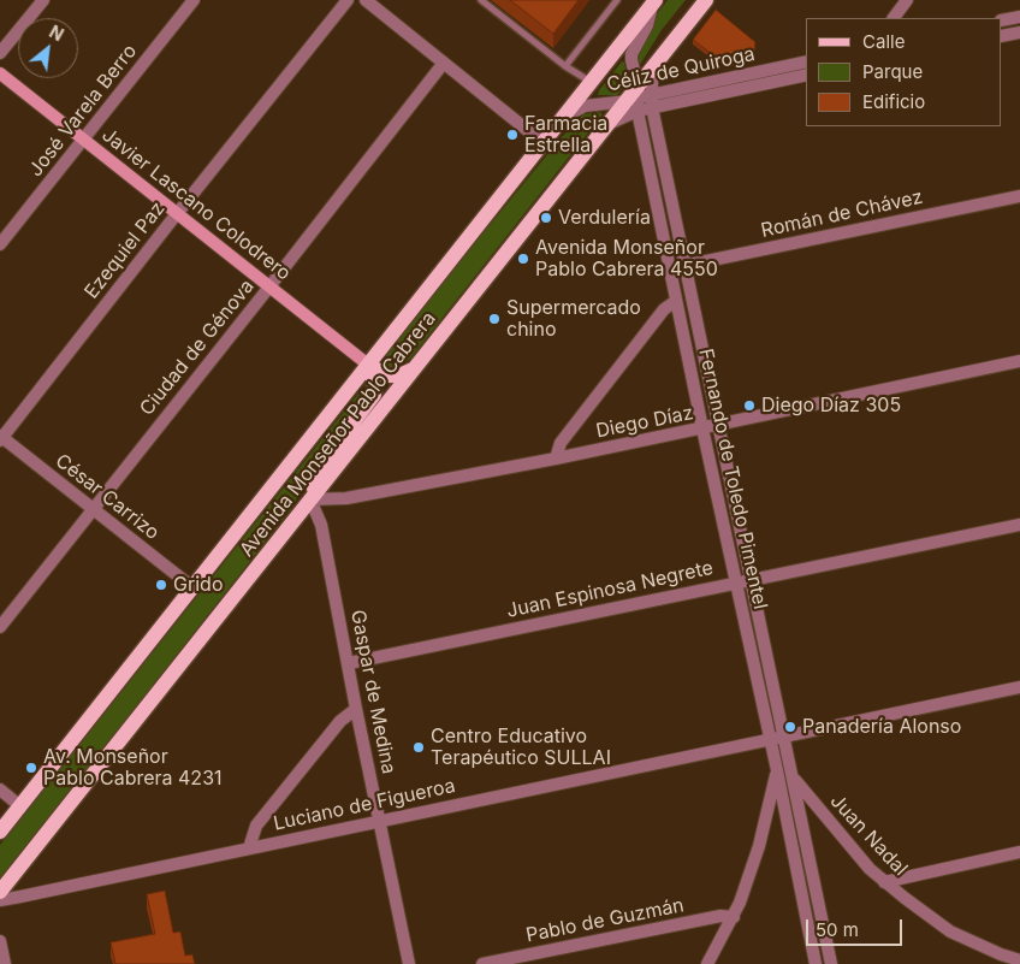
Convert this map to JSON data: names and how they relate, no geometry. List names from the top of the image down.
{
  "streets": {
    "main road": ["Javier Lascano Colodrero", "Avenida Monseñor Pablo Cabrera"],
    "street": [
      "Céliz de Quiroga",
      "José Varela Berro",
      "Román de Chávez",
      "Ezequiel Paz",
      "Ciudad de Génova",
      "Diego Díaz",
      "Fernando de Toledo Pimentel",
      "César Carrizo",
      "Juan Espinosa Negrete",
      "Gaspar de Medina",
      "Luciano de Figueroa",
      "Juan Nadal",
      "Pablo de Guzmán"
    ]
  },
  "crossings": [
    ["Céliz de Quiroga", "Avenida Monseñor Pablo Cabrera"],
    ["Céliz de Quiroga", "Fernando de Toledo Pimentel"],
    ["José Varela Berro", "Javier Lascano Colodrero"],
    ["Javier Lascano Colodrero", "Ezequiel Paz"],
    ["Javier Lascano Colodrero", "Ciudad de Génova"],
    ["Javier Lascano Colodrero", "Avenida Monseñor Pablo Cabrera"],
    ["Román de Chávez", "Fernando de Toledo Pimentel"],
    ["Ezequiel Paz", "César Carrizo"],
    ["Ciudad de Génova", "César Carrizo"],
    ["Diego Díaz", "Avenida Monseñor Pablo Cabrera"],
    ["Diego Díaz", "Fernando de Toledo Pimentel"],
    ["Diego Díaz", "Gaspar de Medina"],
    ["Avenida Monseñor Pablo Cabrera", "Fernando de Toledo Pimentel"],
    ["Avenida Monseñor Pablo Cabrera", "César Carrizo"],
    ["Avenida Monseñor Pablo Cabrera", "Gaspar de Medina"],
    ["Fernando de Toledo Pimentel", "Juan Espinosa Negrete"],
    ["Fernando de Toledo Pimentel", "Luciano de Figueroa"],
    ["Fernando de Toledo Pimentel", "Juan Nadal"],
    ["Juan Espinosa Negrete", "Gaspar de Medina"],
    ["Gaspar de Medina", "Luciano de Figueroa"]
  ],
  "places": [
    "Farmacia Estrella",
    "Verdulería",
    "Avenida Monseñor Pablo Cabrera 4550",
    "Supermercado chino",
    "Diego Díaz 305",
    "Grido",
    "Panadería Alonso",
    "Centro Educativo Terapéutico SULLAI",
    "Av. Monseñor Pablo Cabrera 4231"
  ],
  "legend": ["Calle", "Parque", "Edificio"],
  "scale_bar": "50 m",
  "north": "top right"
}
